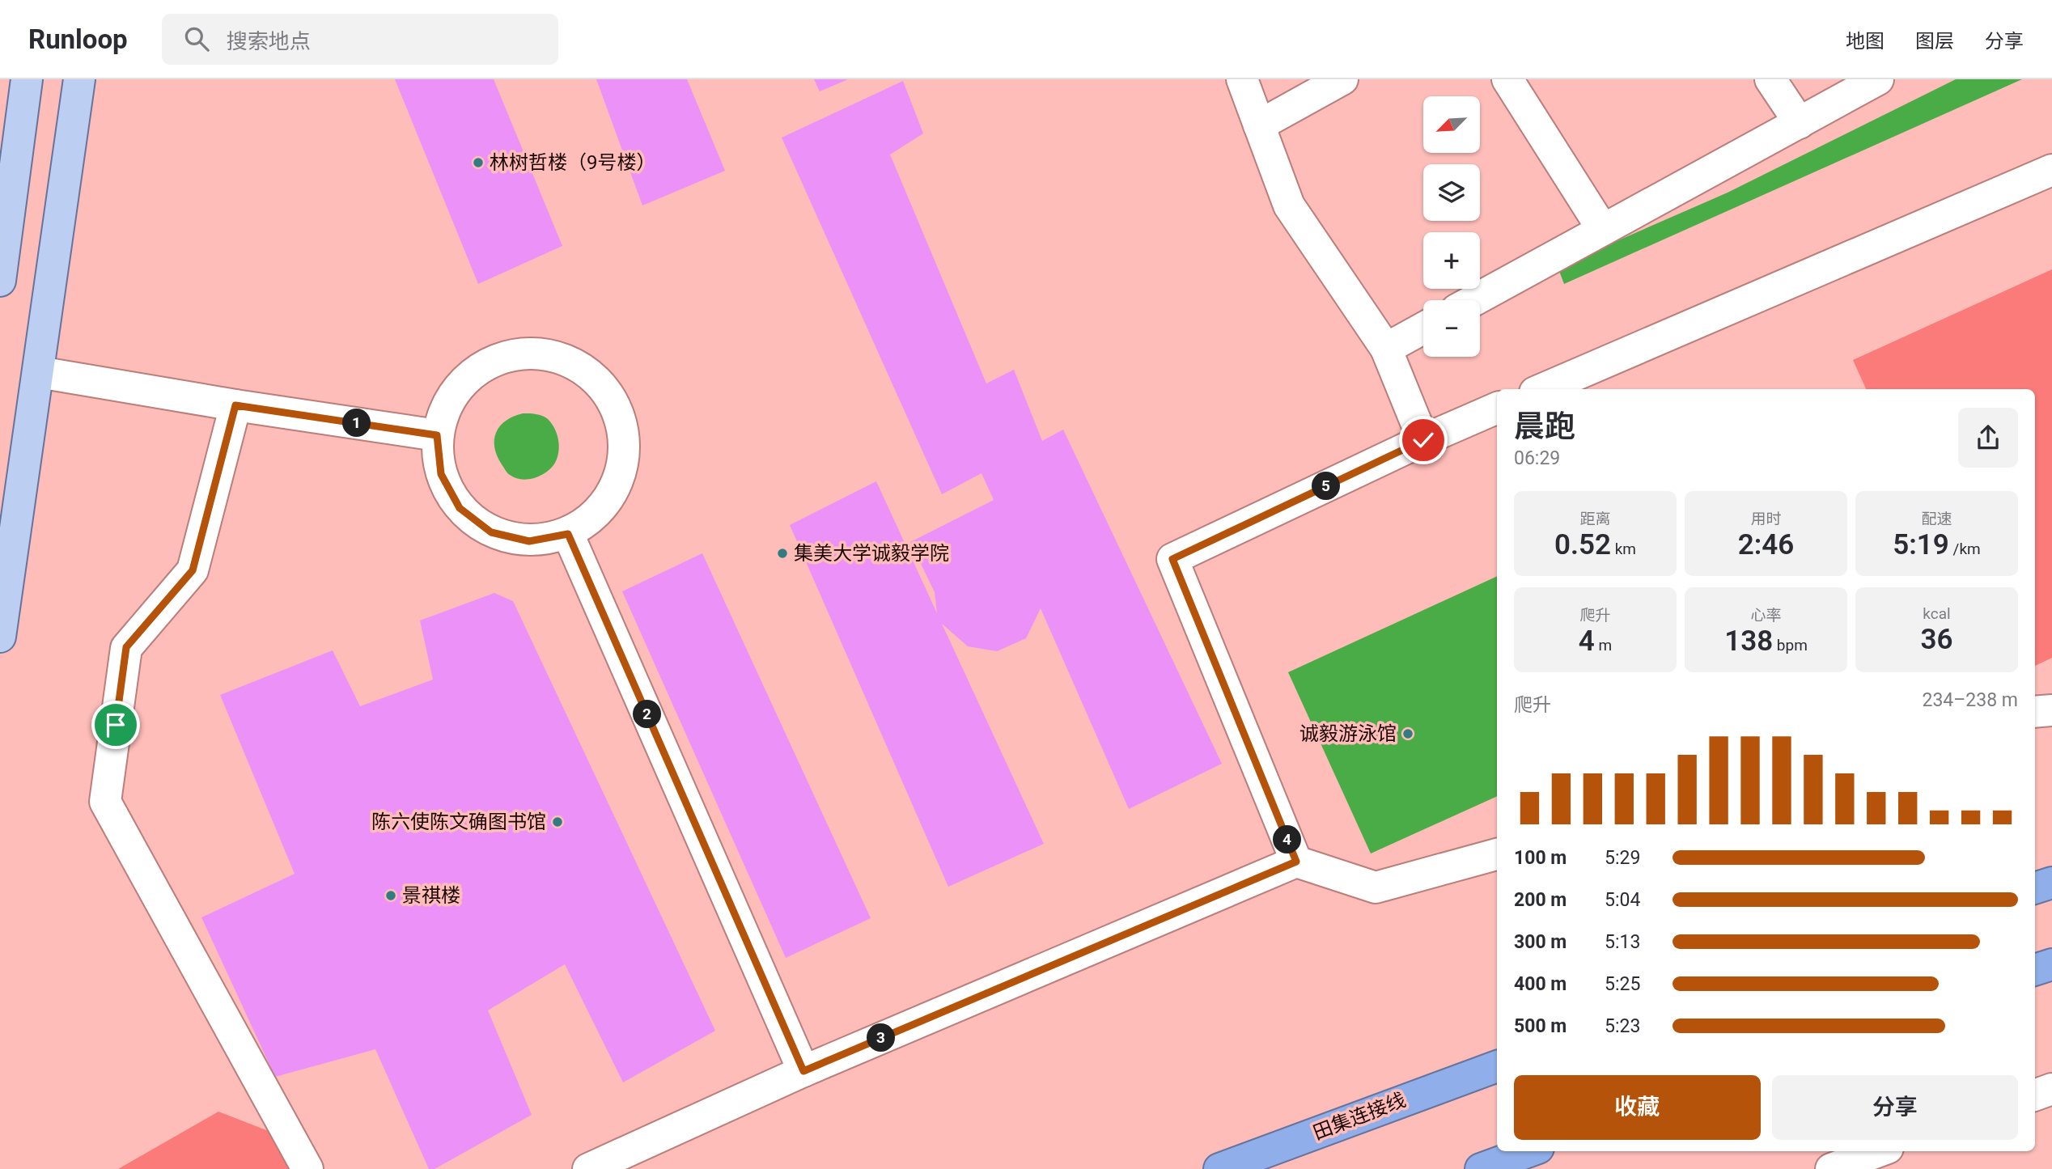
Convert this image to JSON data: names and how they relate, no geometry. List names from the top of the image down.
{
  "streets": {
    "highway": ["田集连接线"]
  },
  "places": [
    "林树哲楼（9号楼）",
    "集美大学诚毅学院",
    "诚毅游泳馆",
    "陈六使陈文确图书馆",
    "景祺楼"
  ],
  "north": "bottom left",
  "page": {
    "header": "Runloop",
    "search": "搜索地点",
    "nav": ["地图", "图层", "分享"],
    "map_buttons": ["+", "−"],
    "heading": ["晨跑", "06:29"],
    "pins": [
      "1",
      "5",
      "2",
      "4",
      "3"
    ],
    "stats": [
      ["距离", "0.52 km"],
      ["用时", "2:46"],
      ["配速", "5:19 /km"],
      ["爬升", "4 m"],
      ["心率", "138 bpm"],
      ["kcal", "36"]
    ],
    "chart": ["爬升", "234–238 m"],
    "list": [
      {
        "name": "100 m",
        "note": "5:29"
      },
      {
        "name": "200 m",
        "note": "5:04"
      },
      {
        "name": "300 m",
        "note": "5:13"
      },
      {
        "name": "400 m",
        "note": "5:25"
      },
      {
        "name": "500 m",
        "note": "5:23"
      }
    ],
    "buttons": ["收藏", "分享"]
  }
}
